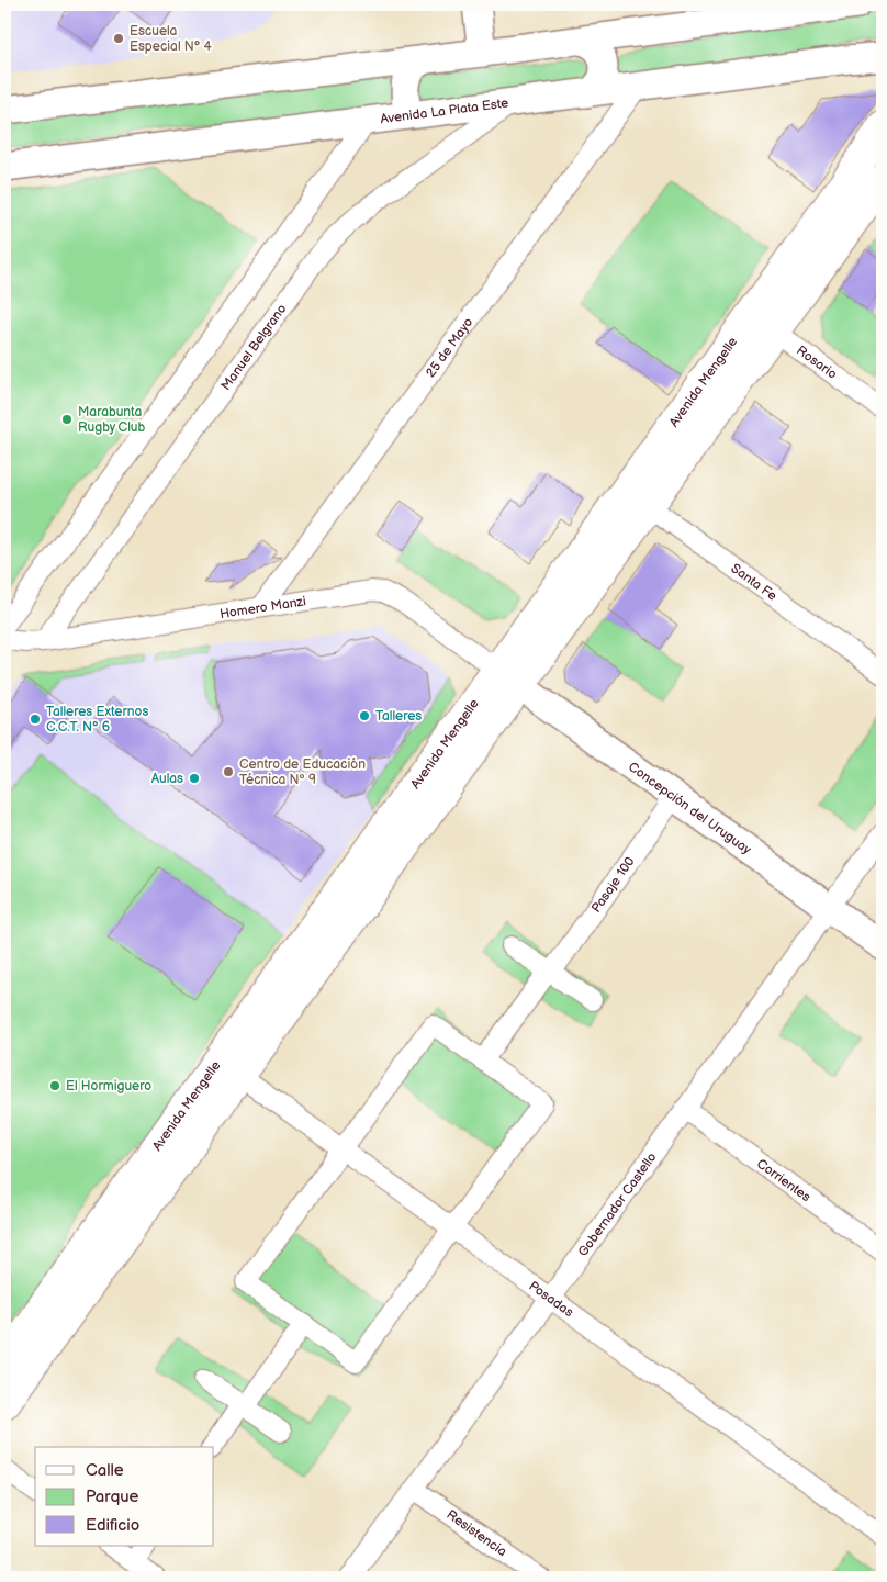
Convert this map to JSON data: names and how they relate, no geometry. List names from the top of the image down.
{
  "streets": {
    "main road": ["Avenida La Plata Este", "Avenida Mengelle", "Concepción del Uruguay"],
    "street": [
      "Manuel Belgrano",
      "25 de Mayo",
      "Rosario",
      "Santa Fe",
      "Homero Manzi",
      "Pasaje 100",
      "Corrientes",
      "Gobernador Castello",
      "Posadas",
      "Resistencia"
    ]
  },
  "crossings": [
    ["Avenida La Plata Este", "Manuel Belgrano"],
    ["Avenida La Plata Este", "25 de Mayo"],
    ["Manuel Belgrano", "Homero Manzi"],
    ["25 de Mayo", "Homero Manzi"],
    ["Rosario", "Avenida Mengelle"],
    ["Avenida Mengelle", "Santa Fe"],
    ["Avenida Mengelle", "Homero Manzi"],
    ["Avenida Mengelle", "Concepción del Uruguay"],
    ["Avenida Mengelle", "Posadas"],
    ["Homero Manzi", "Concepción del Uruguay"],
    ["Concepción del Uruguay", "Pasaje 100"],
    ["Concepción del Uruguay", "Gobernador Castello"],
    ["Corrientes", "Gobernador Castello"],
    ["Gobernador Castello", "Posadas"],
    ["Gobernador Castello", "Resistencia"]
  ],
  "places": [
    "Escuela Especial N° 4",
    "Marabunta Rugby Club",
    "Talleres",
    "Talleres Externos C.C.T. N° 6",
    "Centro de Educación Técnica Nº 9",
    "Aulas",
    "El Hormiguero"
  ],
  "legend": ["Calle", "Parque", "Edificio"]
}
